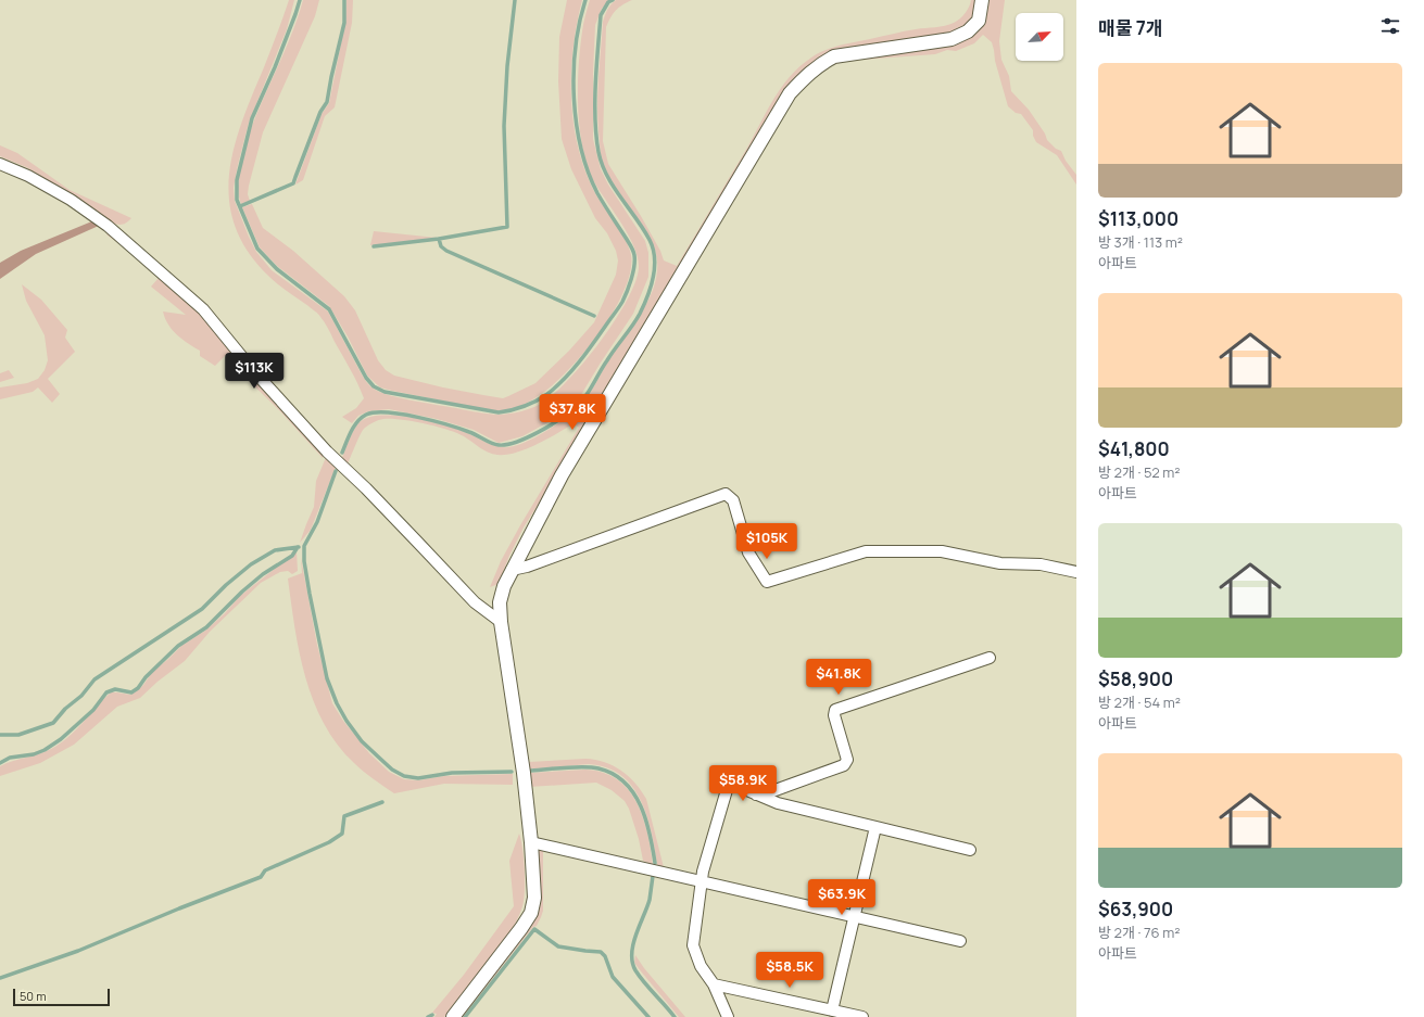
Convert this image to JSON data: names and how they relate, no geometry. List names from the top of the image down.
{
  "scale_bar": "50 m",
  "north": "top right",
  "page": {
    "heading": "매물 7개",
    "list": [
      {
        "name": "$113,000",
        "note": "방 3개 · 113 m² · 아파트"
      },
      {
        "name": "$41,800",
        "note": "방 2개 · 52 m² · 아파트"
      },
      {
        "name": "$58,900",
        "note": "방 2개 · 54 m² · 아파트"
      },
      {
        "name": "$63,900",
        "note": "방 2개 · 76 m² · 아파트"
      }
    ],
    "price": [
      "$113K",
      "$37.8K",
      "$105K",
      "$41.8K",
      "$58.9K",
      "$63.9K",
      "$58.5K"
    ],
    "scale": "50 m"
  }
}
